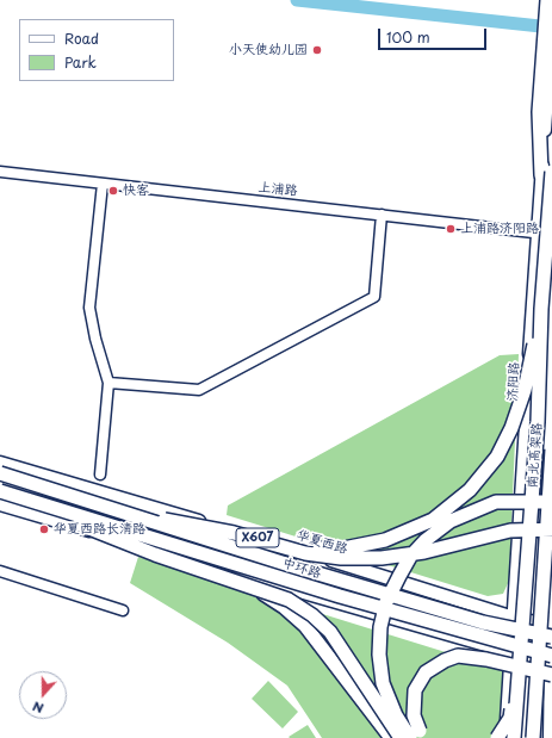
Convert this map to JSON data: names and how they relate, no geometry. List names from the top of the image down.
{
  "streets": {
    "highway": ["南北高架路", "中环路"],
    "main road": ["济阳路", "X607", "华夏西路"],
    "street": ["上浦路"]
  },
  "crossings": [
    ["上浦路", "济阳路"],
    ["济阳路", "南北高架路"],
    ["济阳路", "华夏西路"],
    ["华夏西路", "中环路"]
  ],
  "places": [
    "小天使幼儿园",
    "快客",
    "上浦路济阳路",
    "华夏西路长清路"
  ],
  "legend": ["Road", "Park"],
  "scale_bar": "100 m",
  "north": "bottom"
}
